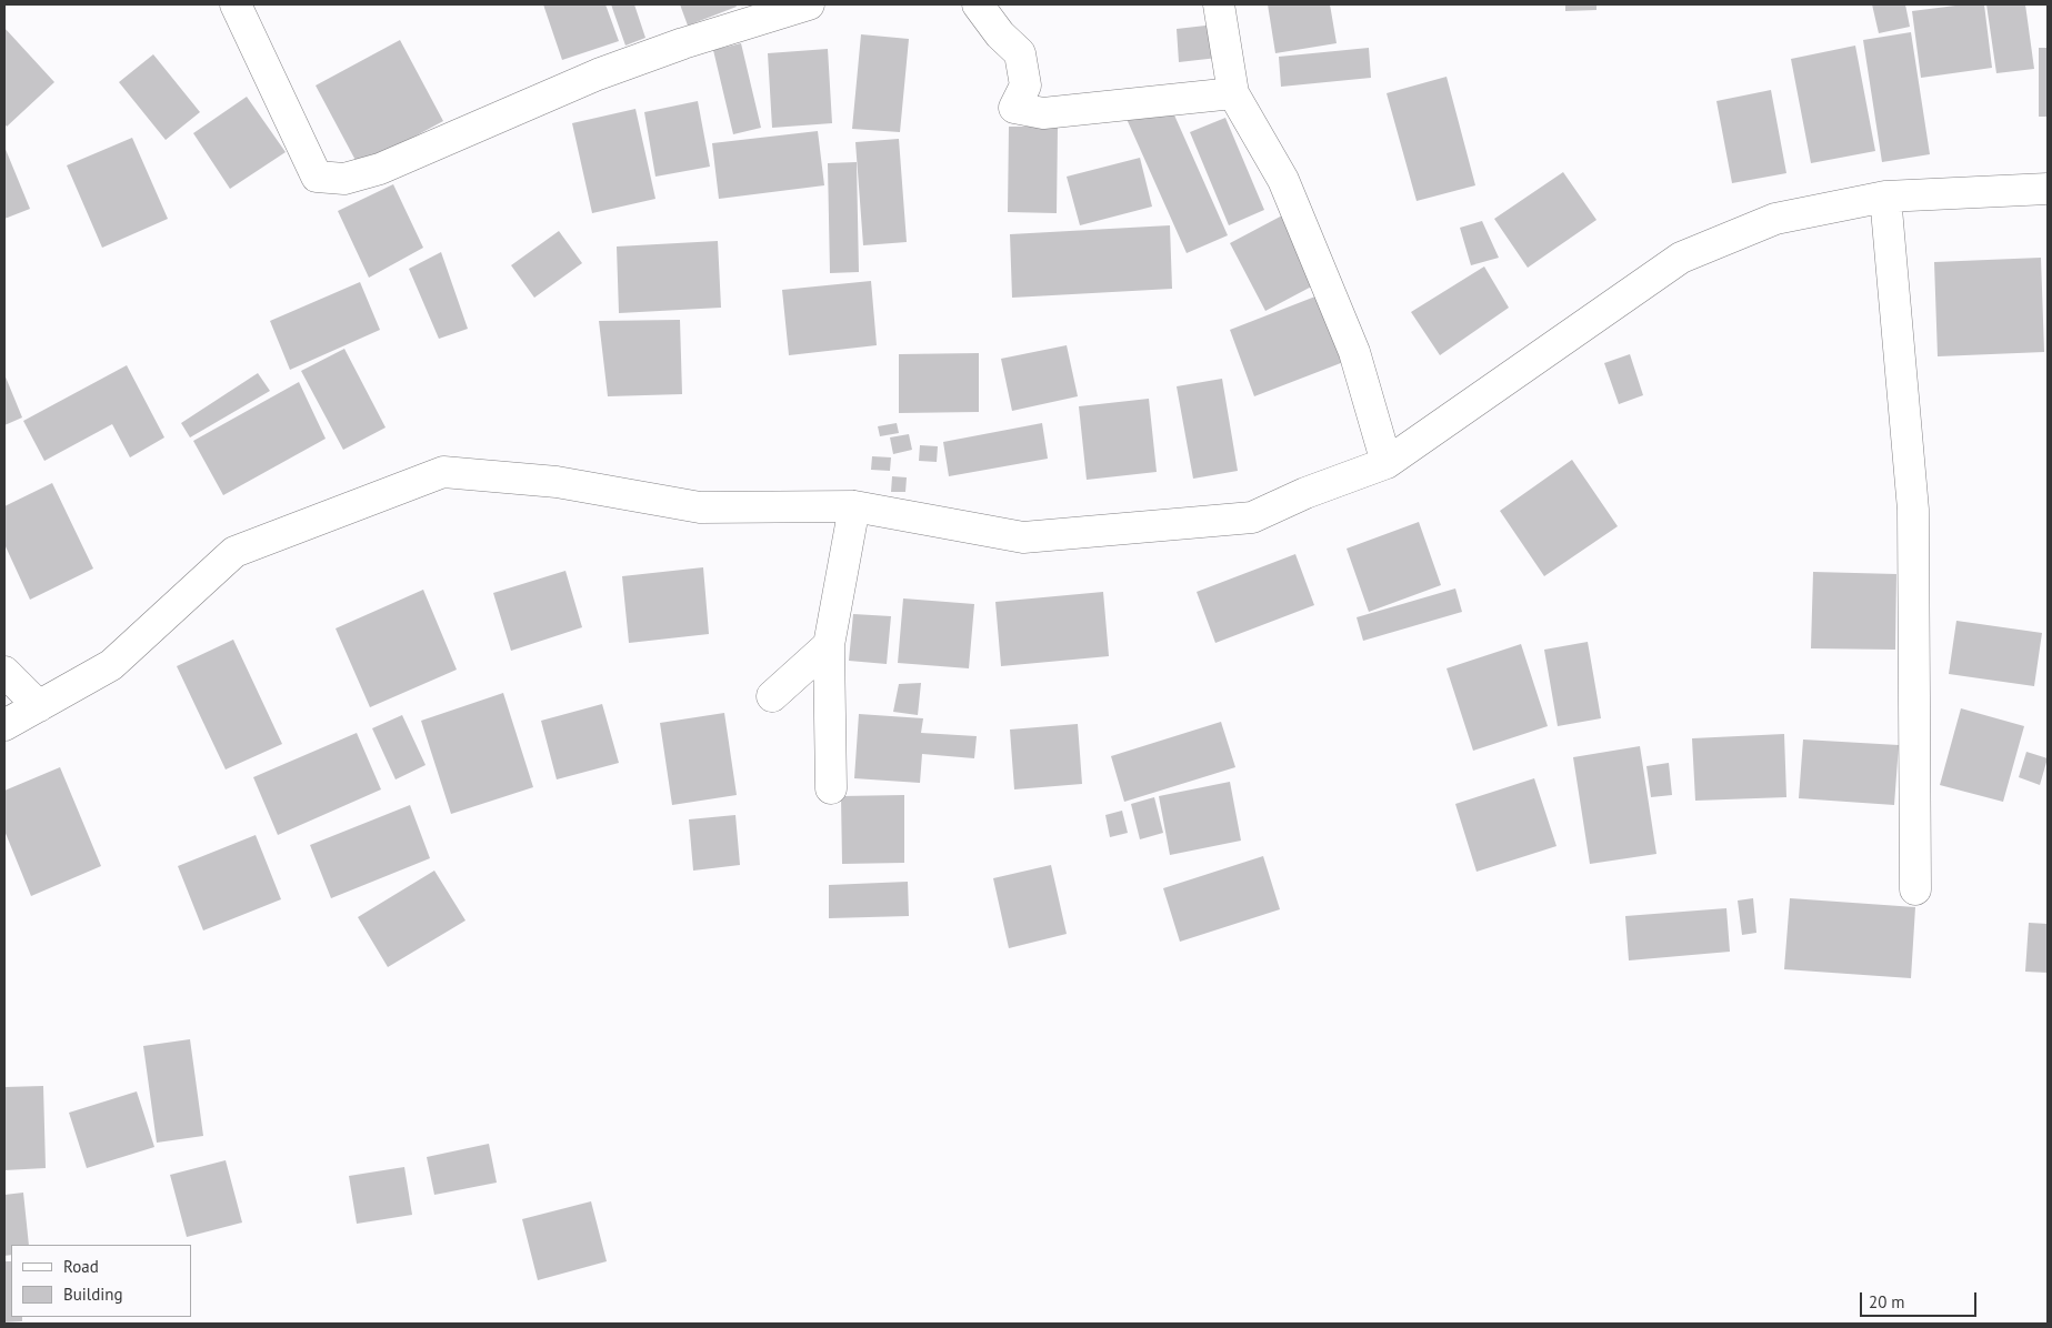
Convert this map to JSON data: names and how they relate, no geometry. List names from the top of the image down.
{
  "legend": ["Road", "Building"],
  "scale_bar": "20 m"
}
